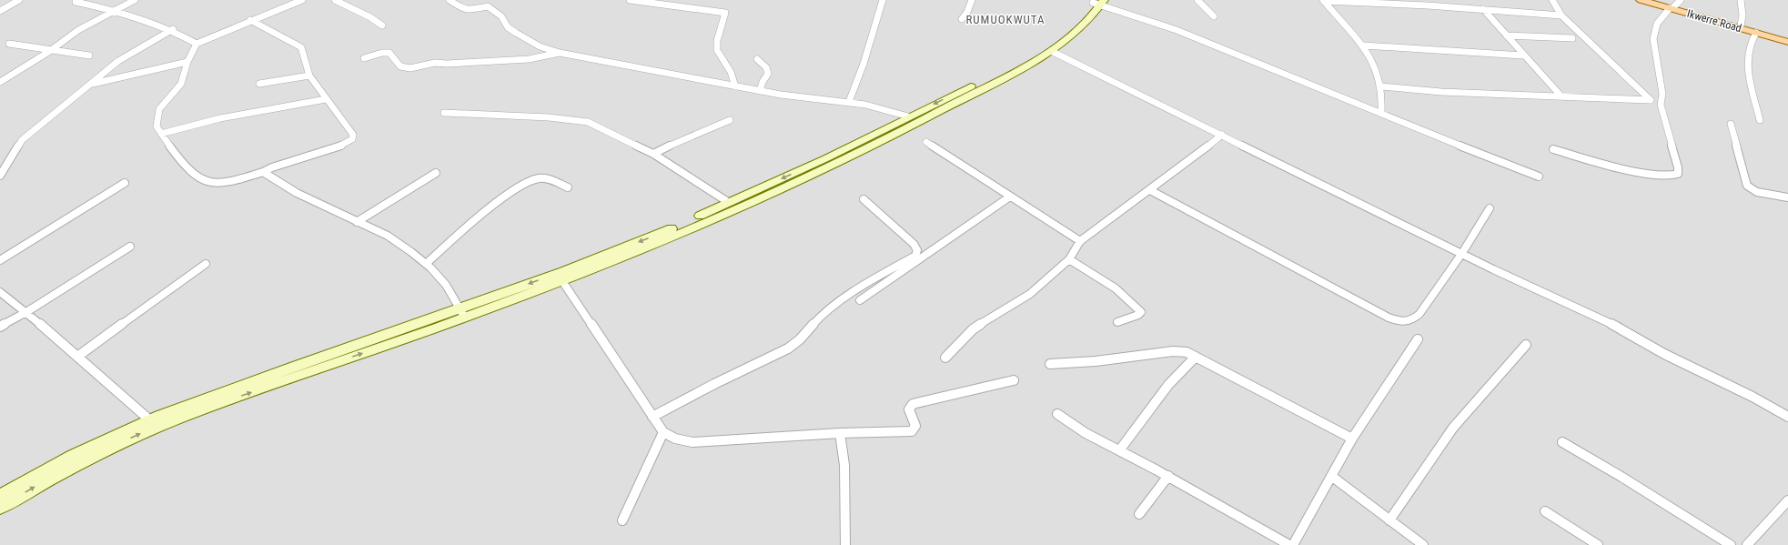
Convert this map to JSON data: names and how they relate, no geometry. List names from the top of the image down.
{
  "streets": {
    "main road": ["Ikwerre Road"]
  },
  "districts": ["RUMUOKWUTA"]
}
